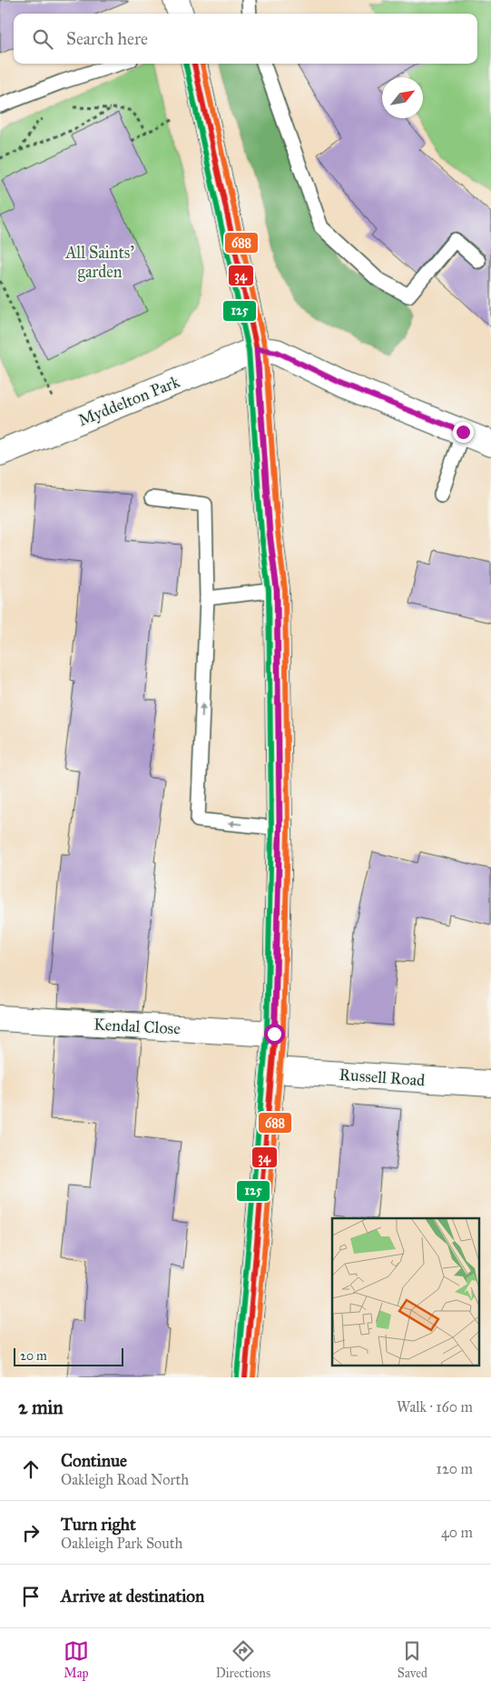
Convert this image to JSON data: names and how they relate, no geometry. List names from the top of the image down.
{
  "streets": {
    "main road": ["Myddelton Park", "Kendal Close", "Russell Road"]
  },
  "parks": ["All Saints' garden"],
  "lines": ["transit line 34", "transit line 125", "transit line 688"],
  "scale_bar": "20 m",
  "north": "top right",
  "page": {
    "search": "Search here",
    "scale": "20 m",
    "heading": ["2 min", "Walk · 160 m"],
    "list": [
      ["Continue", "Oakleigh Road North", "120 m"],
      ["Turn right", "Oakleigh Park South", "40 m"],
      "Arrive at destination"
    ],
    "nav": ["Map", "Directions", "Saved"]
  }
}
